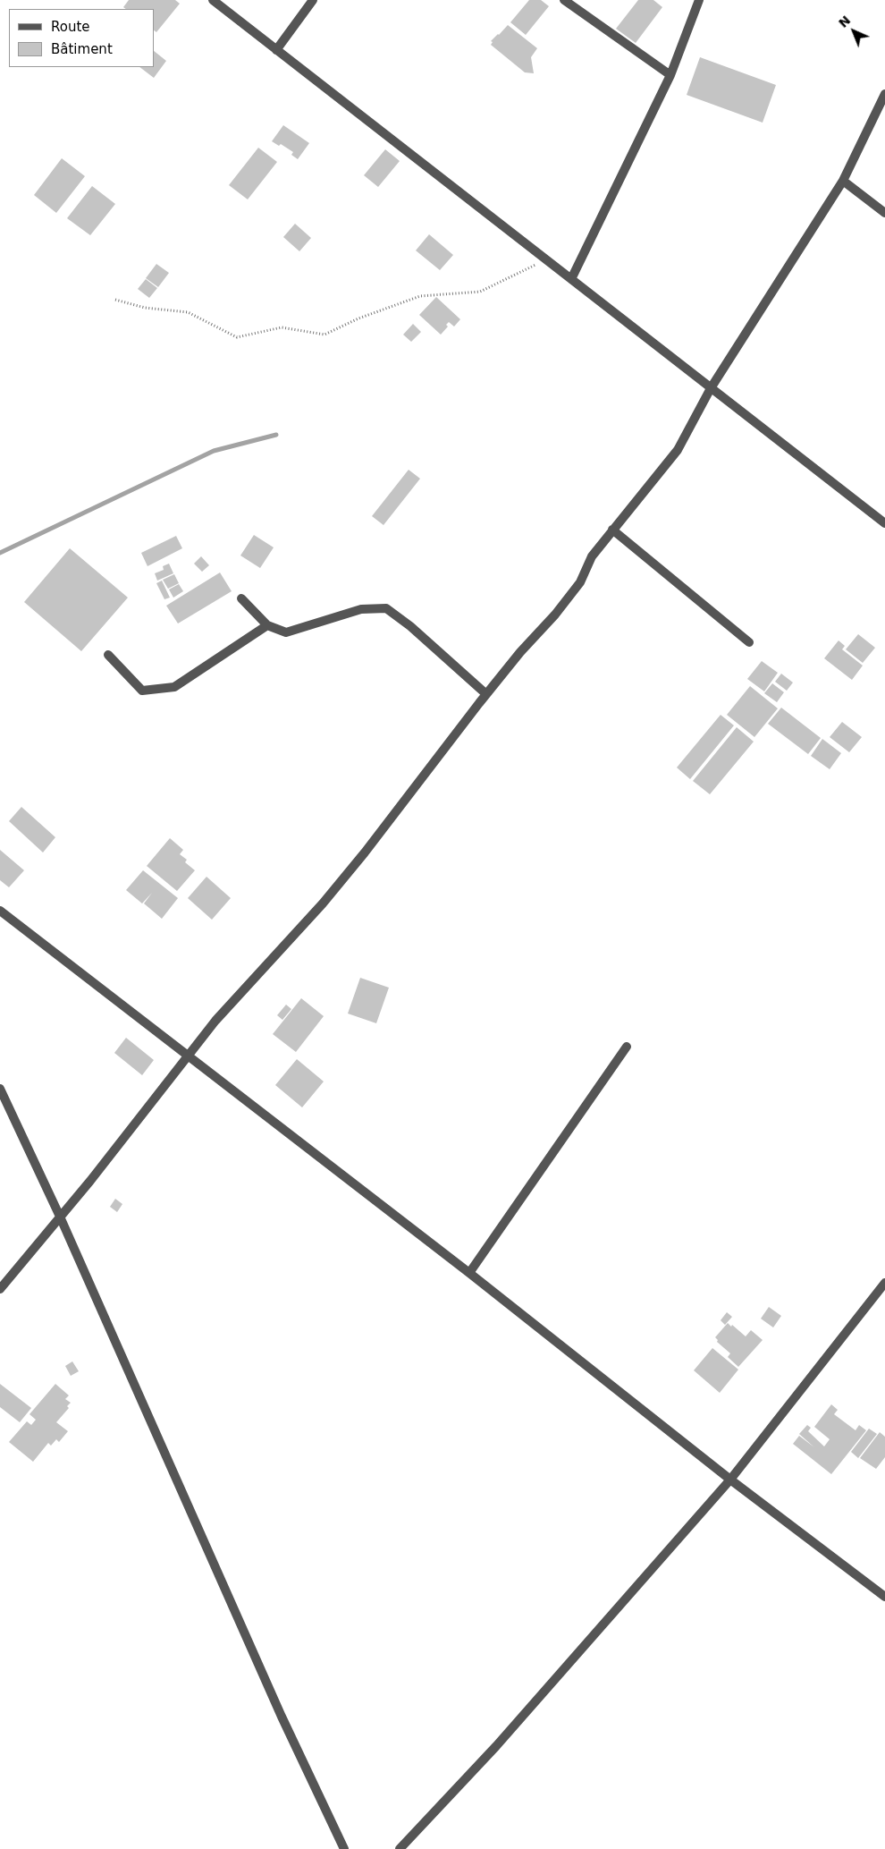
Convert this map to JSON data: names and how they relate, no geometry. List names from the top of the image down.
{
  "legend": ["Route", "Bâtiment"],
  "north": "top left"
}
